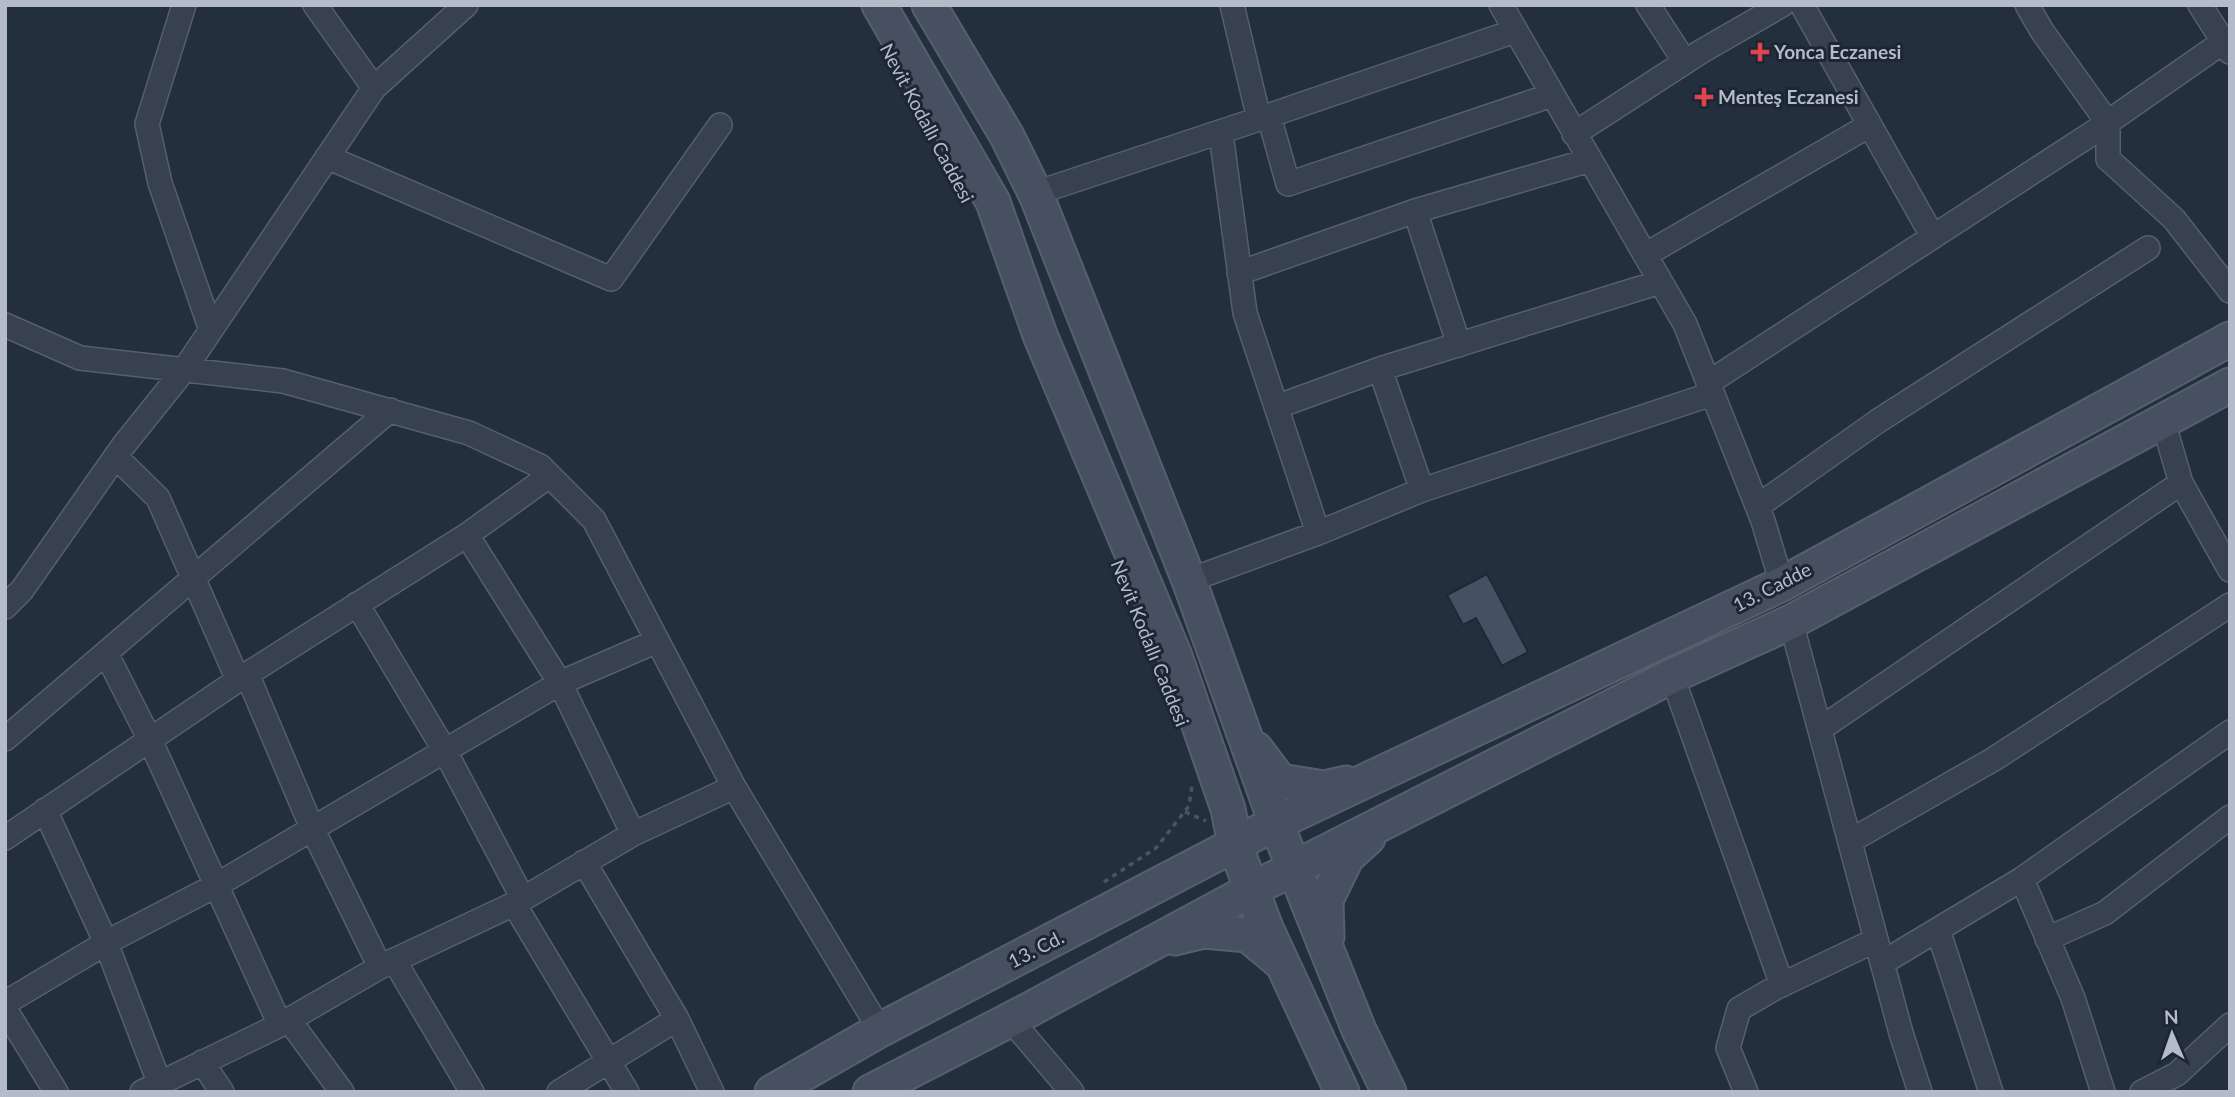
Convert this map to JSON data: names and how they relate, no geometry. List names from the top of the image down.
{
  "streets": {
    "main road": ["Nevit Kodallı Caddesi", "13. Cadde", "13. Cd."]
  },
  "crossings": [
    ["Nevit Kodallı Caddesi", "13. Cd."],
    ["13. Cadde", "13. Cd."]
  ],
  "places": {
    "health": ["Yonca Eczanesi", "Menteş Eczanesi"]
  },
  "north": "top"
}
